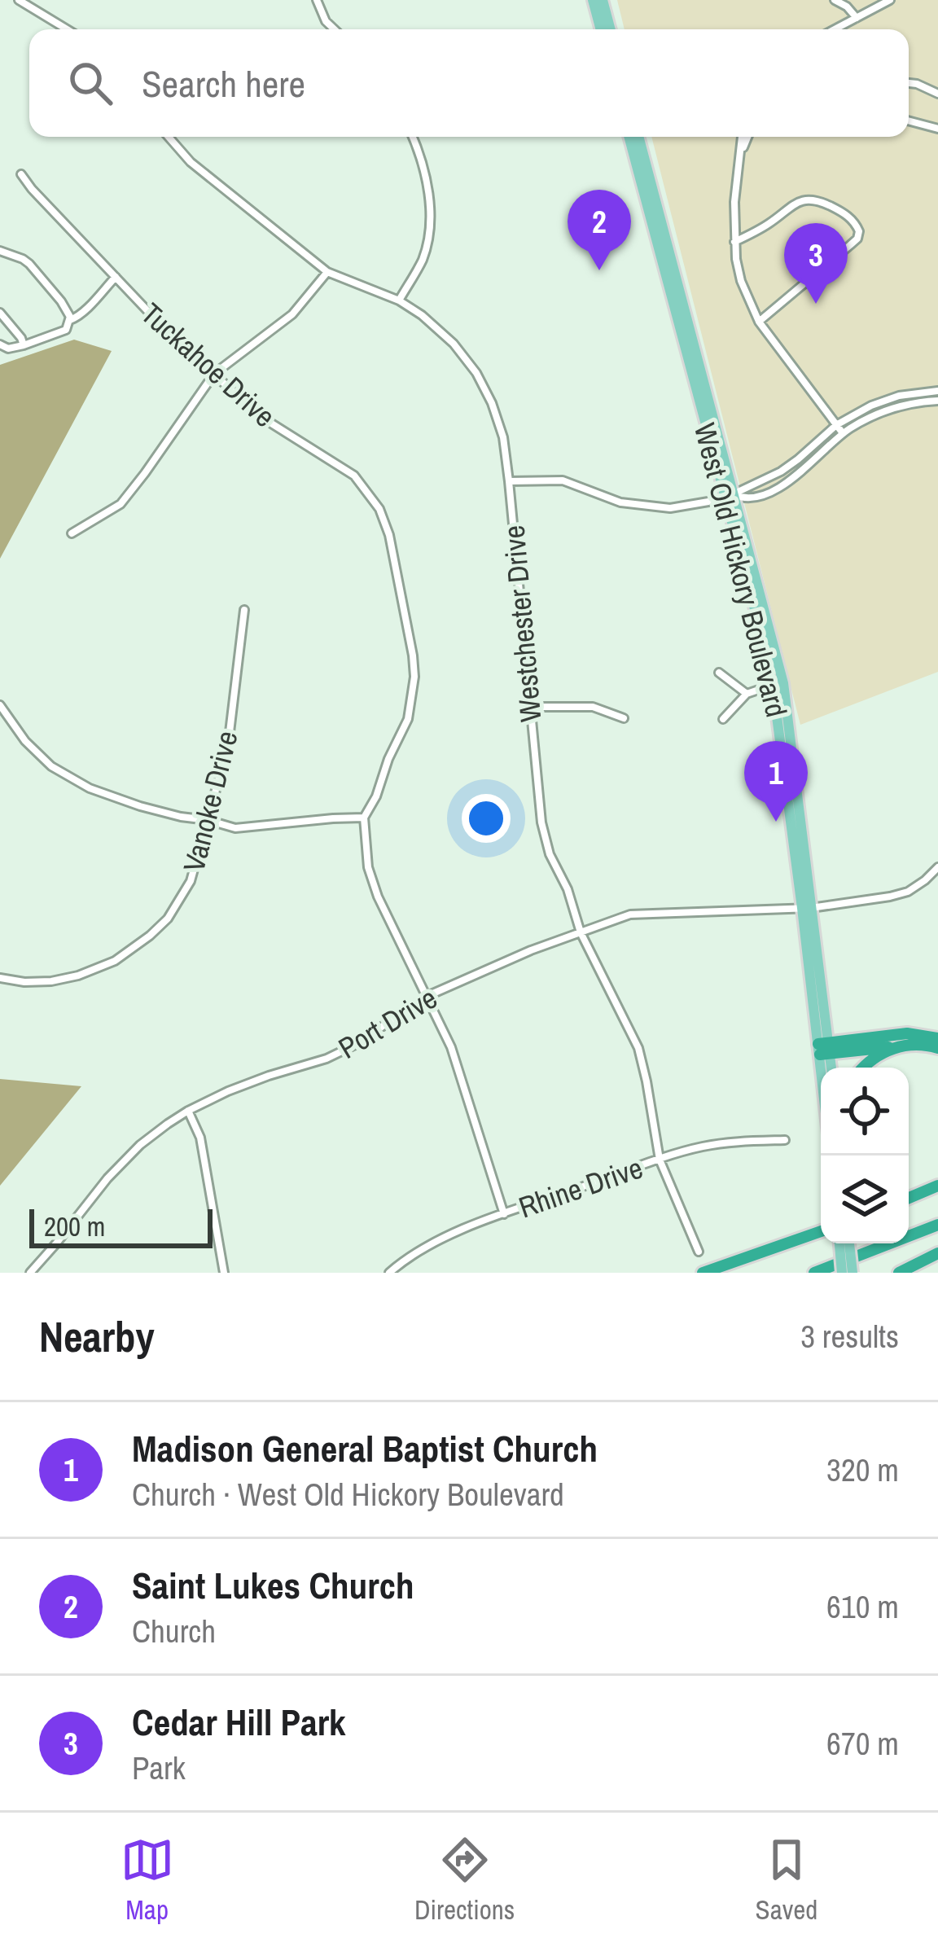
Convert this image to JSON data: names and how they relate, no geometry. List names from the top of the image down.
{
  "streets": {
    "main road": ["West Old Hickory Boulevard"],
    "street": [
      "Tuckahoe Drive",
      "Westchester Drive",
      "Vanoke Drive",
      "Port Drive",
      "Rhine Drive"
    ]
  },
  "crossings": [
    ["Tuckahoe Drive", "Port Drive"],
    ["Tuckahoe Drive", "Rhine Drive"],
    ["West Old Hickory Boulevard", "Port Drive"],
    ["Westchester Drive", "Port Drive"],
    ["Westchester Drive", "Rhine Drive"]
  ],
  "scale_bar": "200 m",
  "page": {
    "search": "Search here",
    "pins": ["2", "3", "1"],
    "scale": "200 m",
    "heading": ["Nearby", "3 results"],
    "list": [
      {
        "mark": "1",
        "name": "Madison General Baptist Church",
        "note": "Church · West Old Hickory Boulevard",
        "value": "320 m"
      },
      {
        "mark": "2",
        "name": "Saint Lukes Church",
        "note": "Church",
        "value": "610 m"
      },
      {
        "mark": "3",
        "name": "Cedar Hill Park",
        "note": "Park",
        "value": "670 m"
      }
    ],
    "nav": ["Map", "Directions", "Saved"]
  }
}
